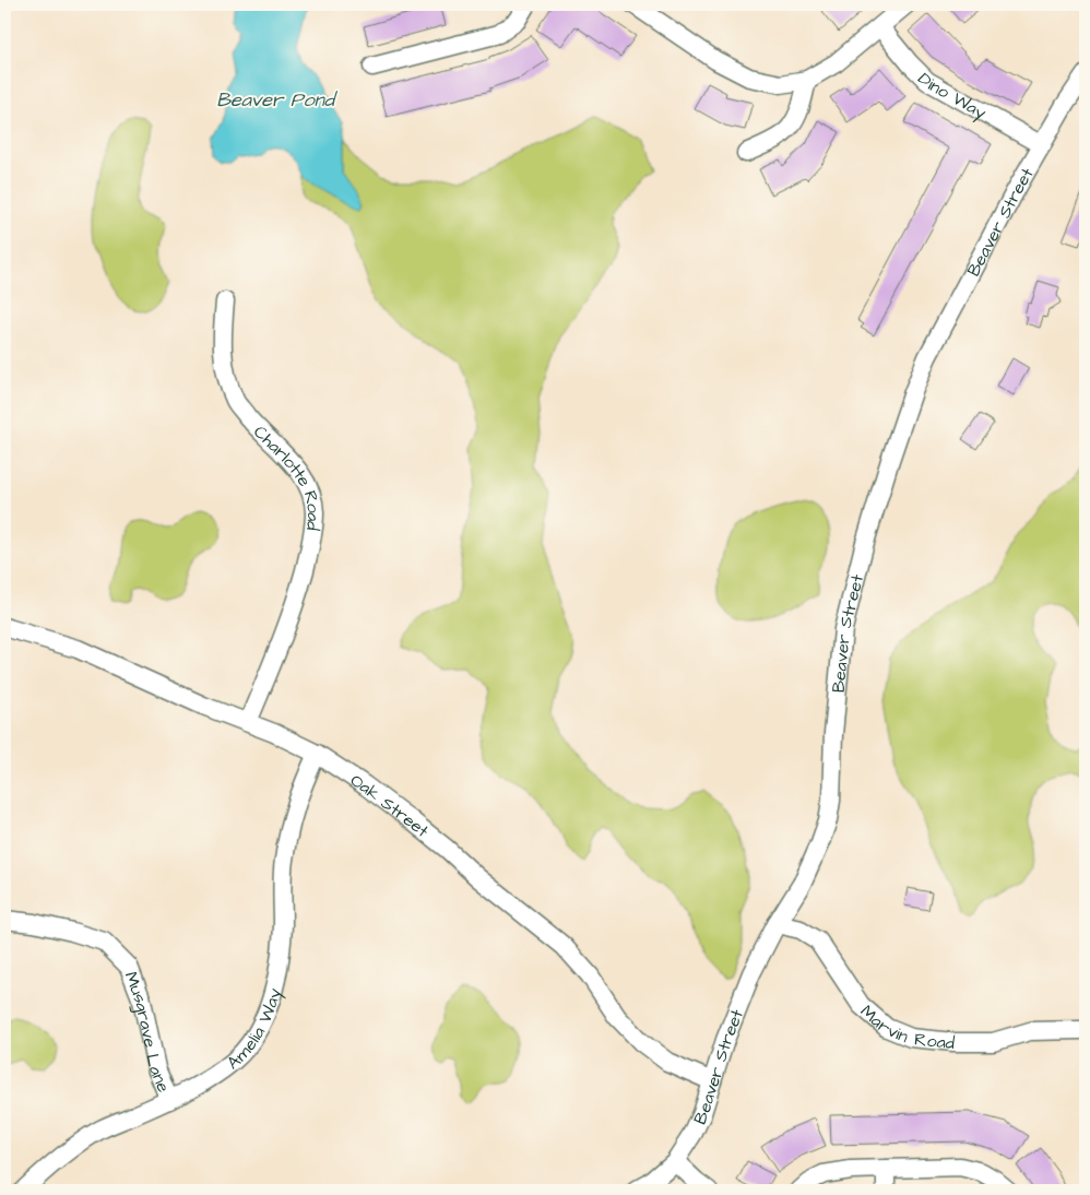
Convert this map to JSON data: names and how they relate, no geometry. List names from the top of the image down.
{
  "streets": {
    "street": [
      "Dino Way",
      "Beaver Street",
      "Charlotte Road",
      "Oak Street",
      "Marvin Road",
      "Amelia Way",
      "Musgrave Lane"
    ]
  },
  "crossings": [
    ["Dino Way", "Beaver Street"],
    ["Beaver Street", "Oak Street"],
    ["Beaver Street", "Marvin Road"],
    ["Charlotte Road", "Oak Street"],
    ["Oak Street", "Amelia Way"],
    ["Amelia Way", "Musgrave Lane"]
  ],
  "water": ["Beaver Pond"]
}
